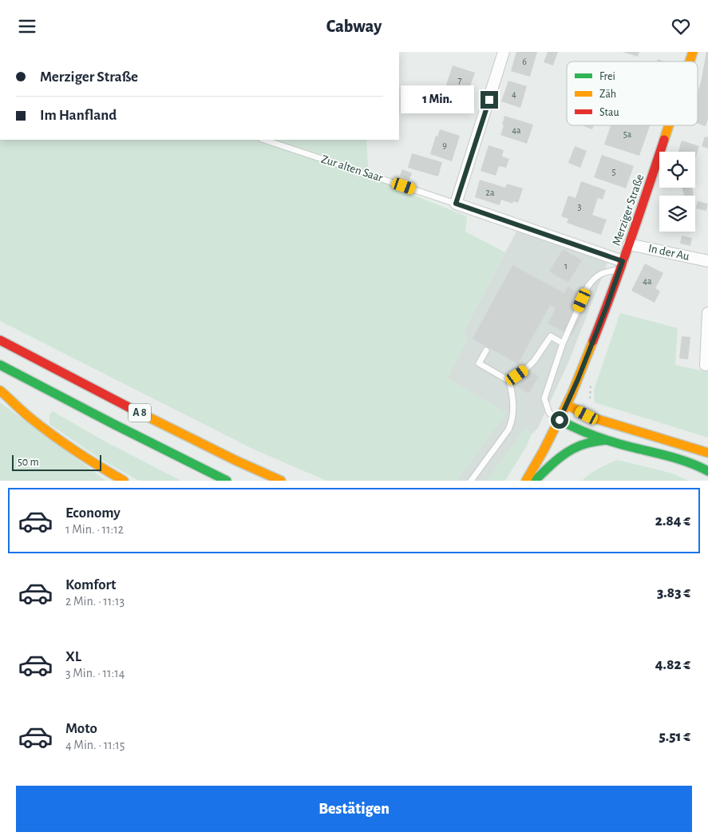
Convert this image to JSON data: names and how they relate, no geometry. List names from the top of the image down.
{
  "streets": {
    "main road": ["Merziger Straße", "A 8"],
    "street": ["Zur alten Saar", "In der Au"]
  },
  "crossings": [
    ["Zur alten Saar", "Merziger Straße"],
    ["Merziger Straße", "In der Au"]
  ],
  "house_numbers": [
    "6",
    "7",
    "4",
    "4a",
    "5a",
    "9",
    "5",
    "2a",
    "3",
    "1",
    "4a"
  ],
  "legend": ["Frei", "Zäh", "Stau"],
  "scale_bar": "50 m",
  "page": {
    "header": "Cabway",
    "banner": ["Merziger Straße", "Im Hanfland"],
    "bubble": "1 Min.",
    "scale": "50 m",
    "list": [
      {
        "name": "Economy",
        "note": "1 Min. · 11:12",
        "value": "2.84 €"
      },
      {
        "name": "Komfort",
        "note": "2 Min. · 11:13",
        "value": "3.83 €"
      },
      {
        "name": "XL",
        "note": "3 Min. · 11:14",
        "value": "4.82 €"
      },
      {
        "name": "Moto",
        "note": "4 Min. · 11:15",
        "value": "5.51 €"
      }
    ],
    "buttons": "Bestätigen"
  }
}
